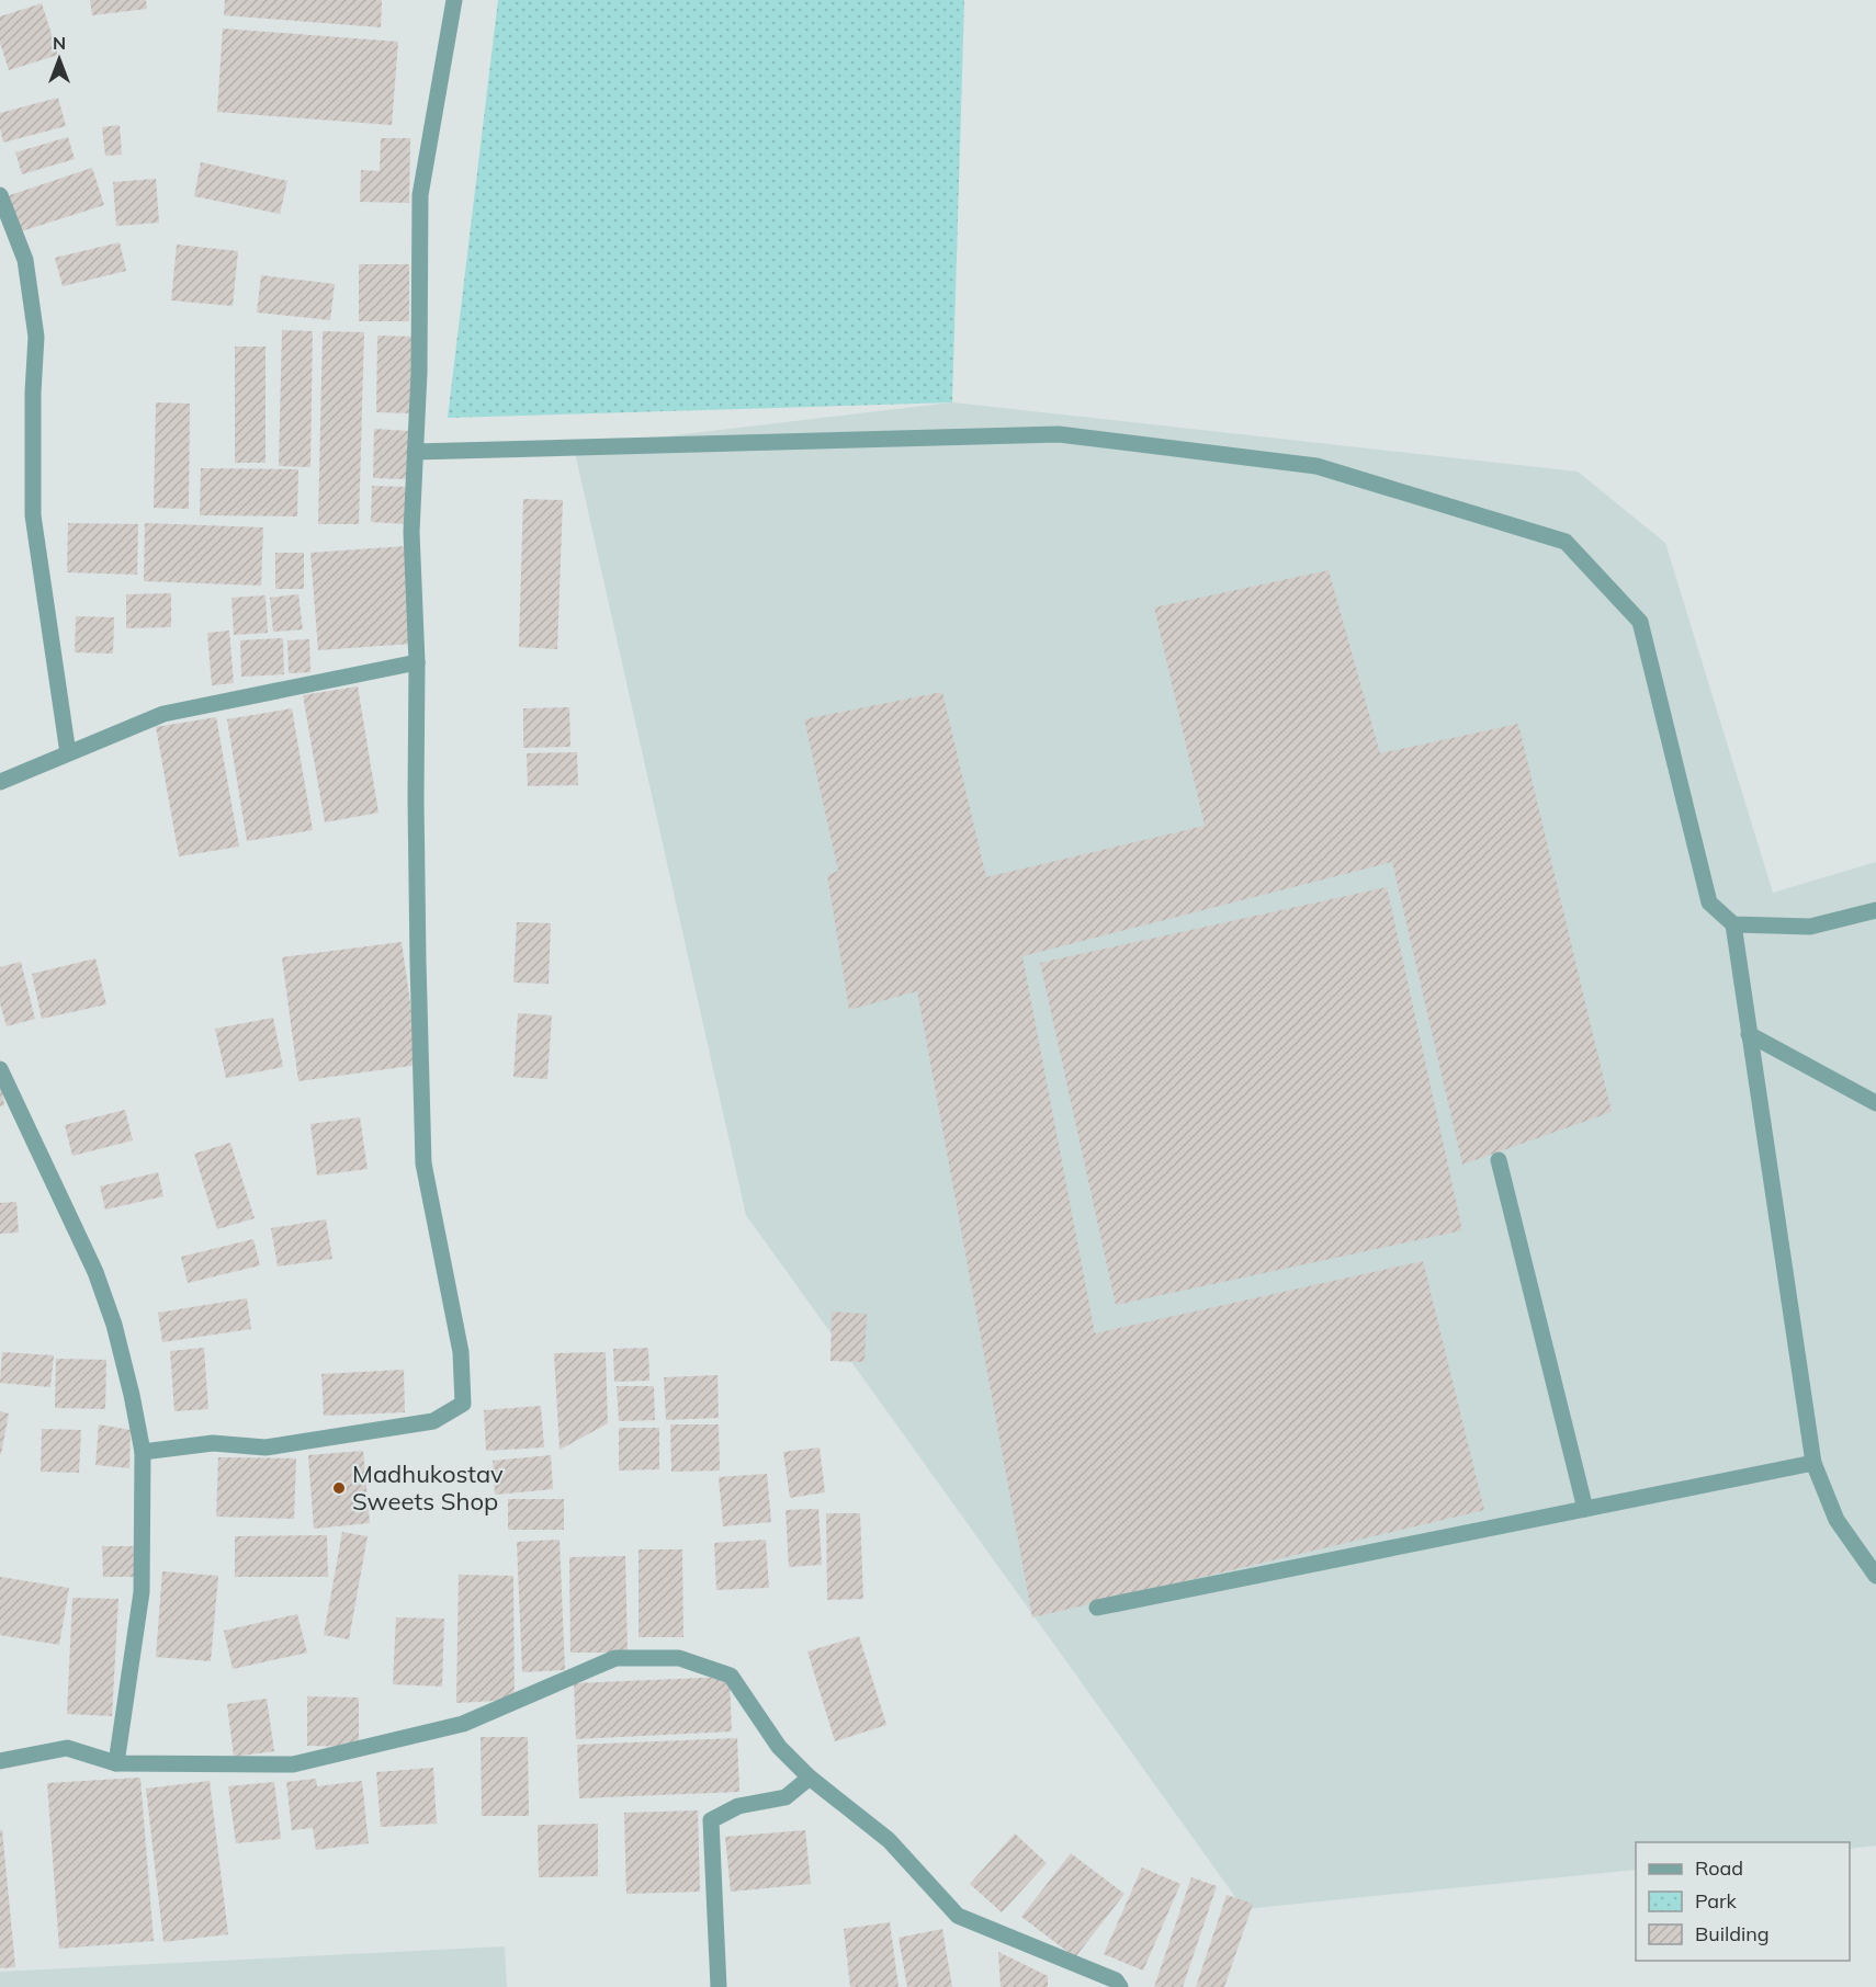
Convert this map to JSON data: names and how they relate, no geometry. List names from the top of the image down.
{
  "places": ["Madhukostav Sweets Shop"],
  "legend": ["Road", "Park", "Building"],
  "north": "top"
}
